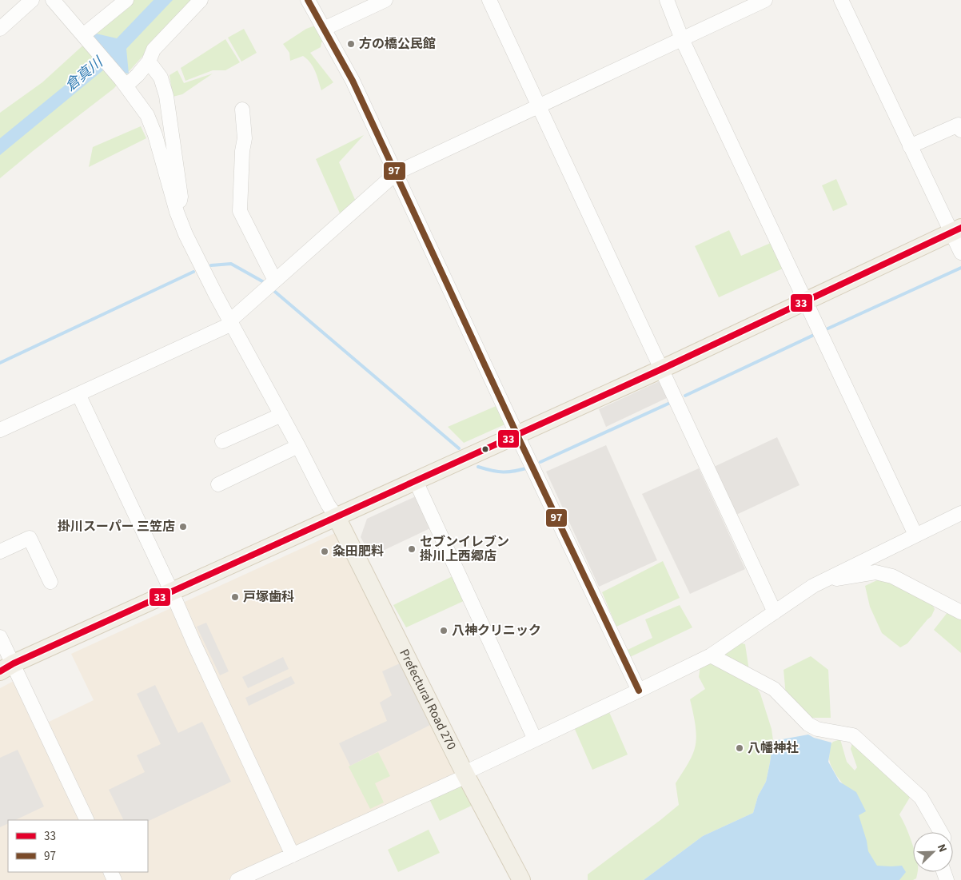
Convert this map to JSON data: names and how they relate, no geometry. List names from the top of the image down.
{
  "streets": {
    "main road": ["Prefectural Road 270"]
  },
  "water": ["倉真川"],
  "places": [
    "方の橋公民館",
    "掛川スーパー 三笠店",
    "セブンイレブン 掛川上西郷店",
    "粂田肥料",
    "戸塚歯科",
    "八神クリニック",
    "八幡神社"
  ],
  "lines": ["transit line 97", "transit line 33"],
  "legend": ["33", "97"],
  "north": "top right"
}
